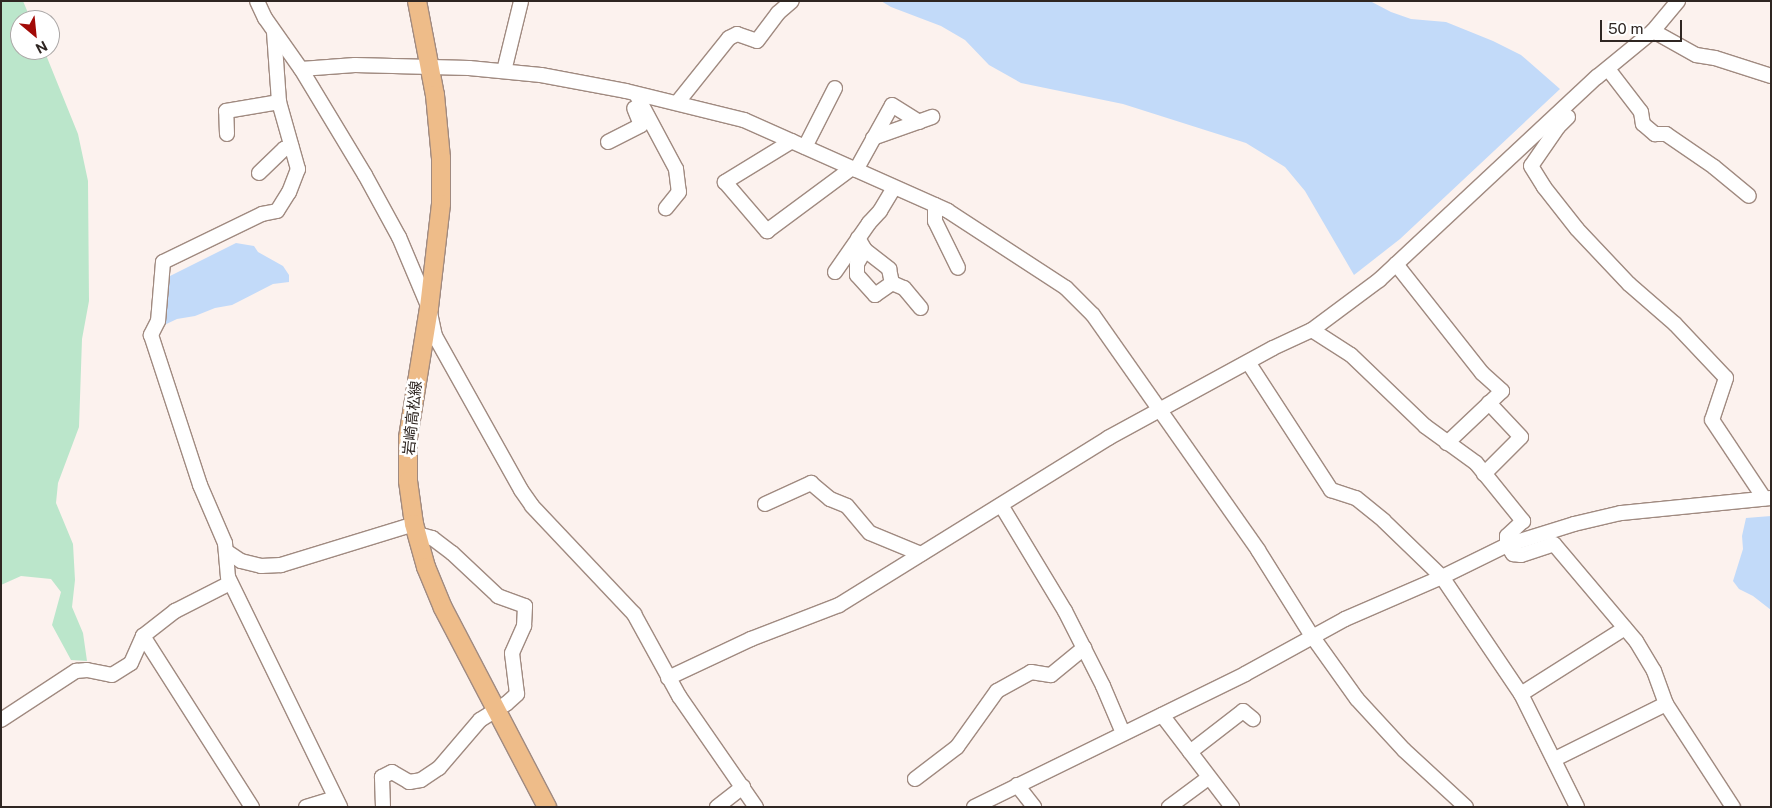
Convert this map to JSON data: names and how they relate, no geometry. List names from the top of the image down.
{
  "streets": {
    "main road": ["岩崎高松線"]
  },
  "scale_bar": "50 m",
  "north": "bottom right"
}
